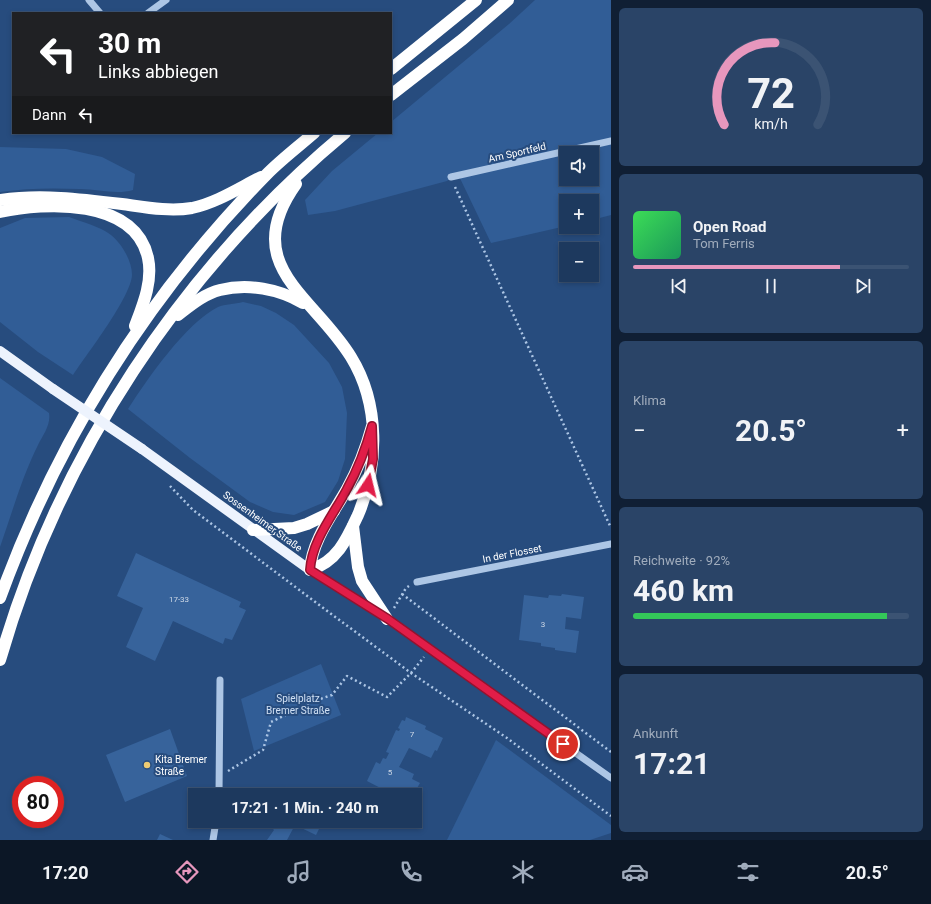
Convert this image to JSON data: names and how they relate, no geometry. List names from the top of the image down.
{
  "streets": {
    "main road": ["Sossenheimer Straße"],
    "street": ["Am Sportfeld", "In der Flosset"]
  },
  "parks": ["Spielplatz Bremer Straße"],
  "places": ["Kita Bremer Straße"],
  "house_numbers": [
    "17-33",
    "3",
    "7",
    "5"
  ],
  "page": {
    "turn": ["30 m", "Links abbiegen"],
    "then": "Dann",
    "map_buttons": ["+", "−"],
    "song": ["Open Road", "Tom Ferris"],
    "tile": [
      "Klima",
      ["Reichweite · 92%", "460 km"],
      ["Ankunft", "17:21"]
    ],
    "heat": ["−", "20.5°", "+"],
    "limit": "80",
    "trip": "17:21 · 1 Min. · 240 m",
    "tabs": ["17:20", "20.5°"],
    "gauge": ["72", "km/h"]
  }
}
